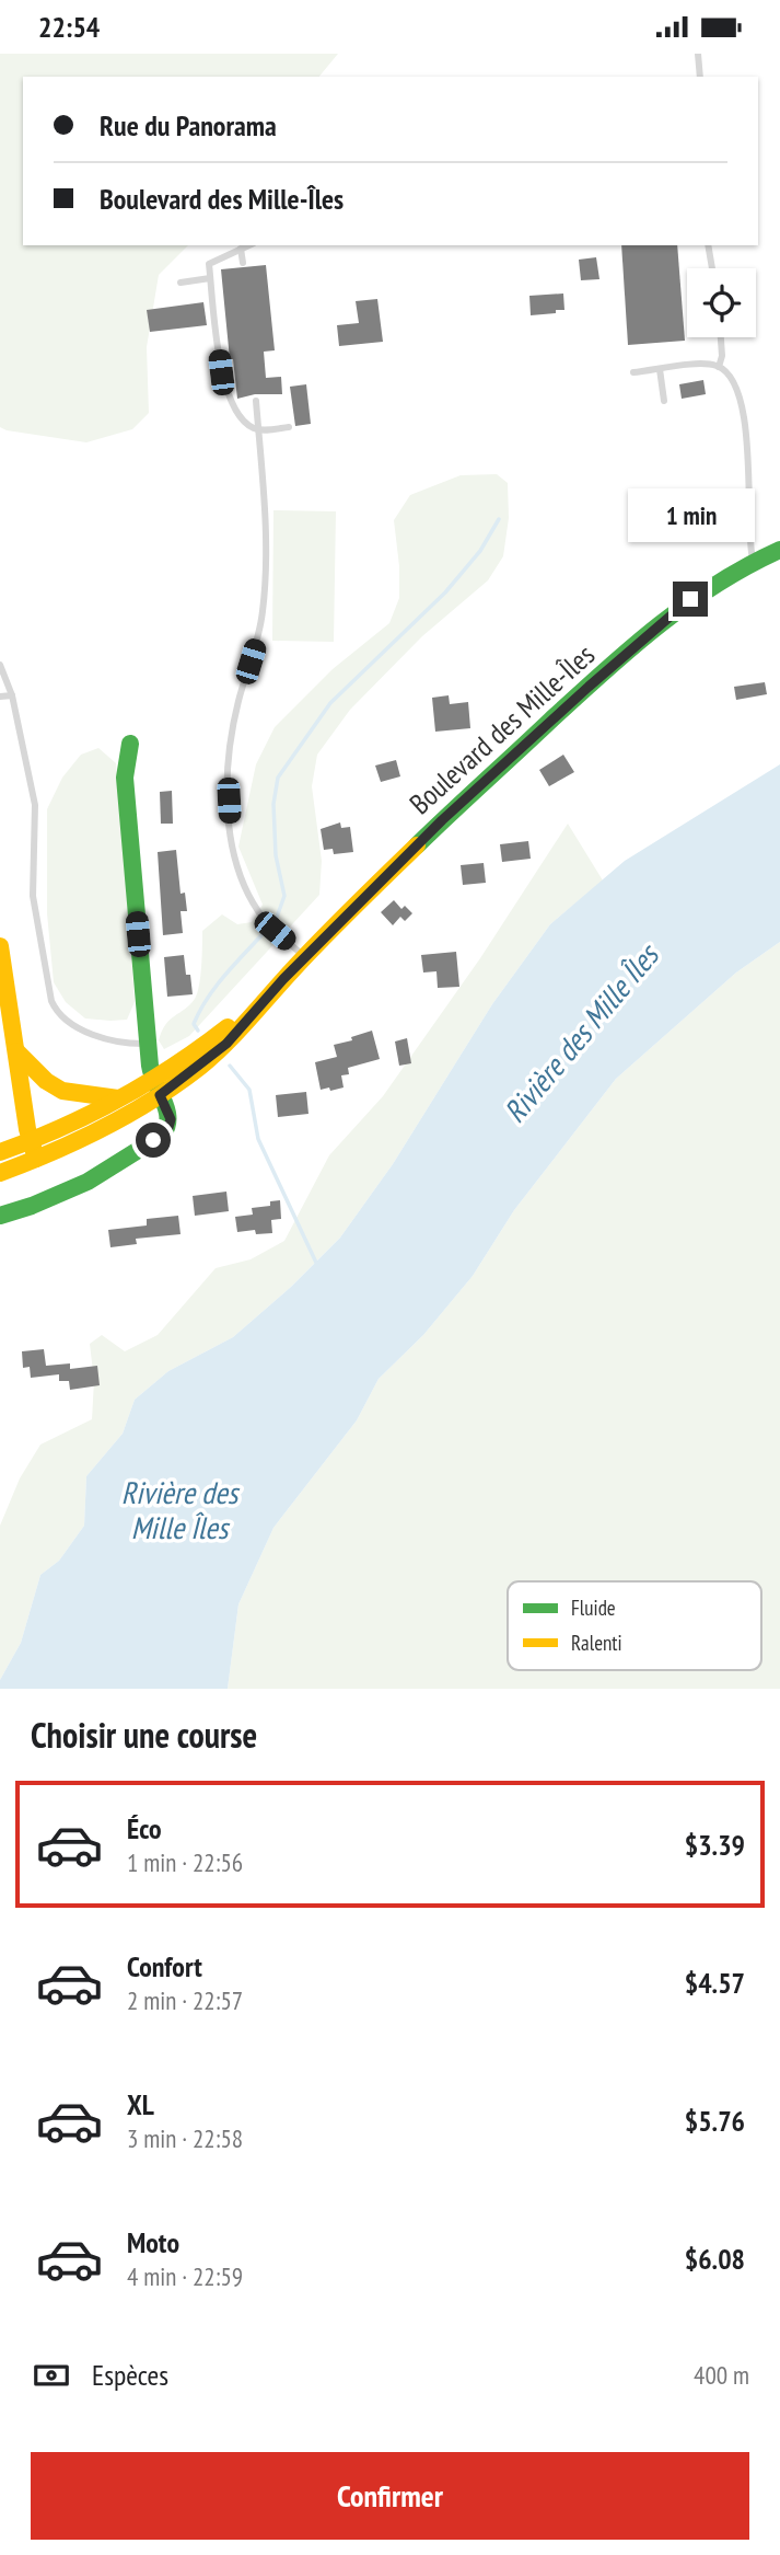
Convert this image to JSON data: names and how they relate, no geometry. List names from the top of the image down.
{
  "streets": {
    "main road": ["Boulevard des Mille-Îles"]
  },
  "water": ["Rivière des Mille Îles"],
  "legend": ["Fluide", "Ralenti"],
  "page": {
    "status": "22:54",
    "banner": ["Rue du Panorama", "Boulevard des Mille-Îles"],
    "bubble": "1 min",
    "heading": "Choisir une course",
    "list": [
      {
        "name": "Éco",
        "note": "1 min · 22:56",
        "value": "$3.39"
      },
      {
        "name": "Confort",
        "note": "2 min · 22:57",
        "value": "$4.57"
      },
      {
        "name": "XL",
        "note": "3 min · 22:58",
        "value": "$5.76"
      },
      {
        "name": "Moto",
        "note": "4 min · 22:59",
        "value": "$6.08"
      }
    ],
    "pay": ["Espèces", "400 m"],
    "buttons": "Confirmer"
  }
}
